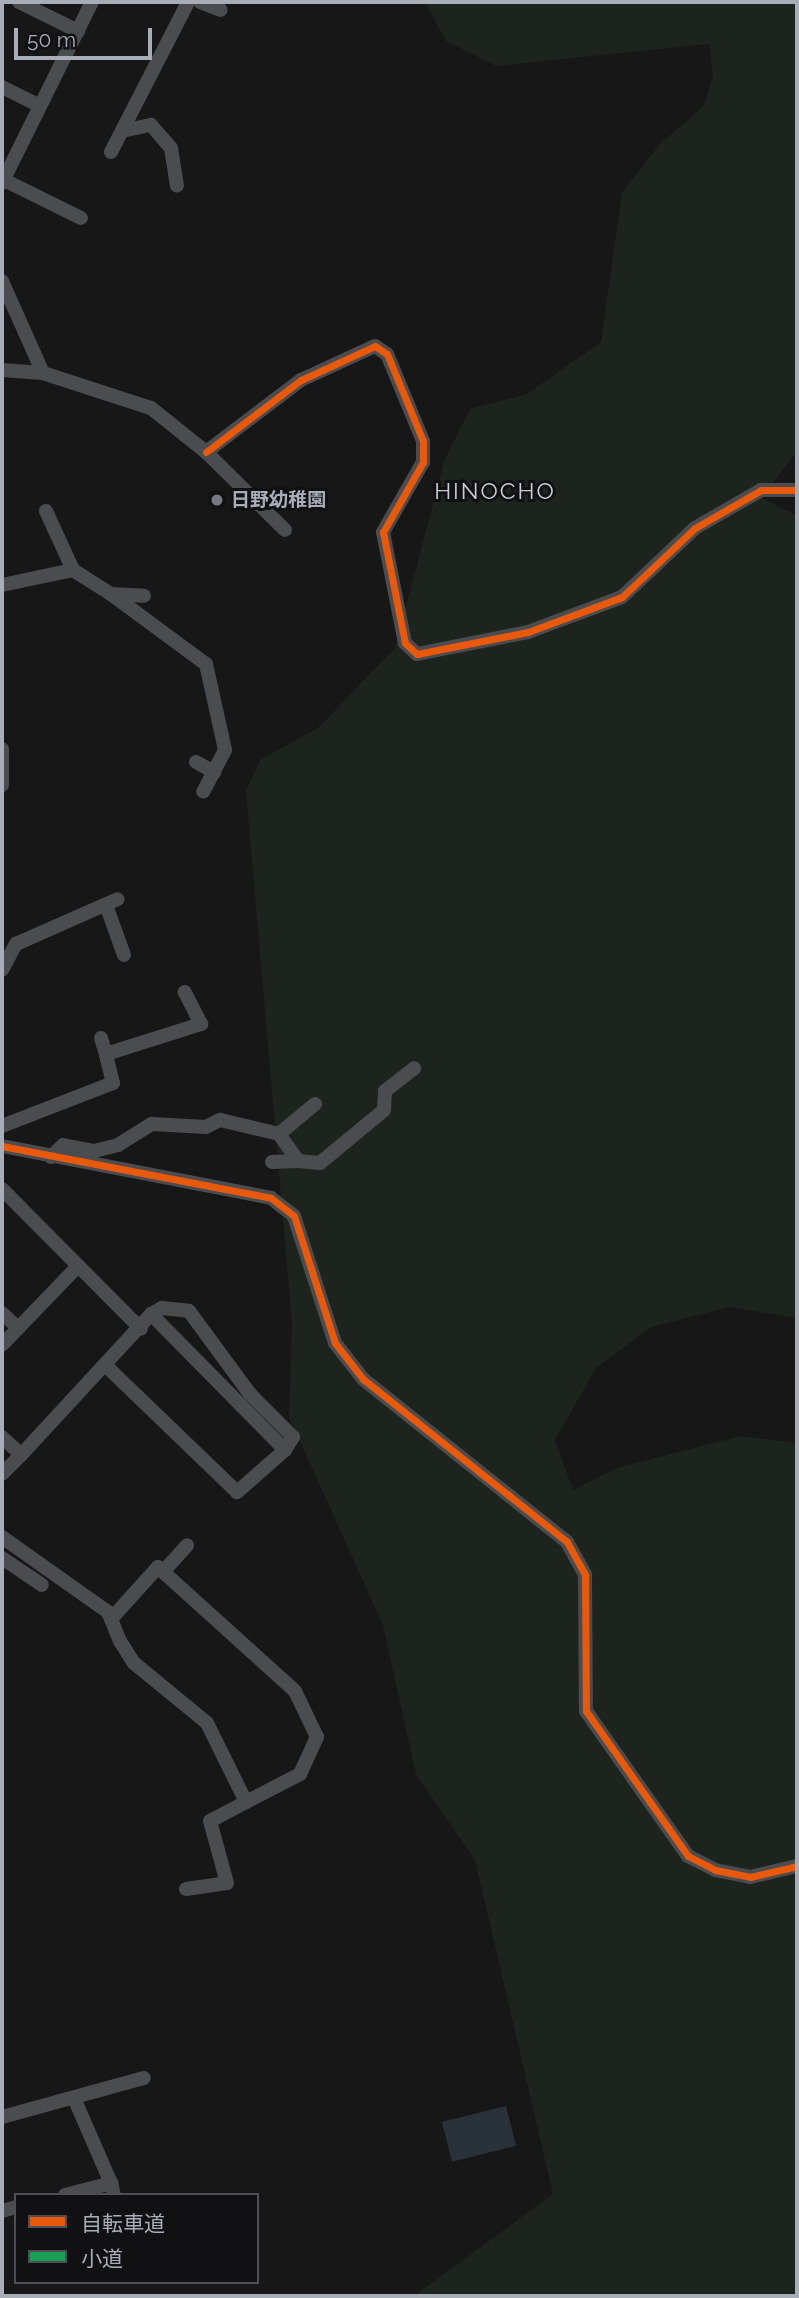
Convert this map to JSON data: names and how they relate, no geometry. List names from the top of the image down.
{
  "districts": ["HINOCHO"],
  "places": ["日野幼稚園"],
  "legend": ["自転車道", "小道"],
  "scale_bar": "50 m"
}
